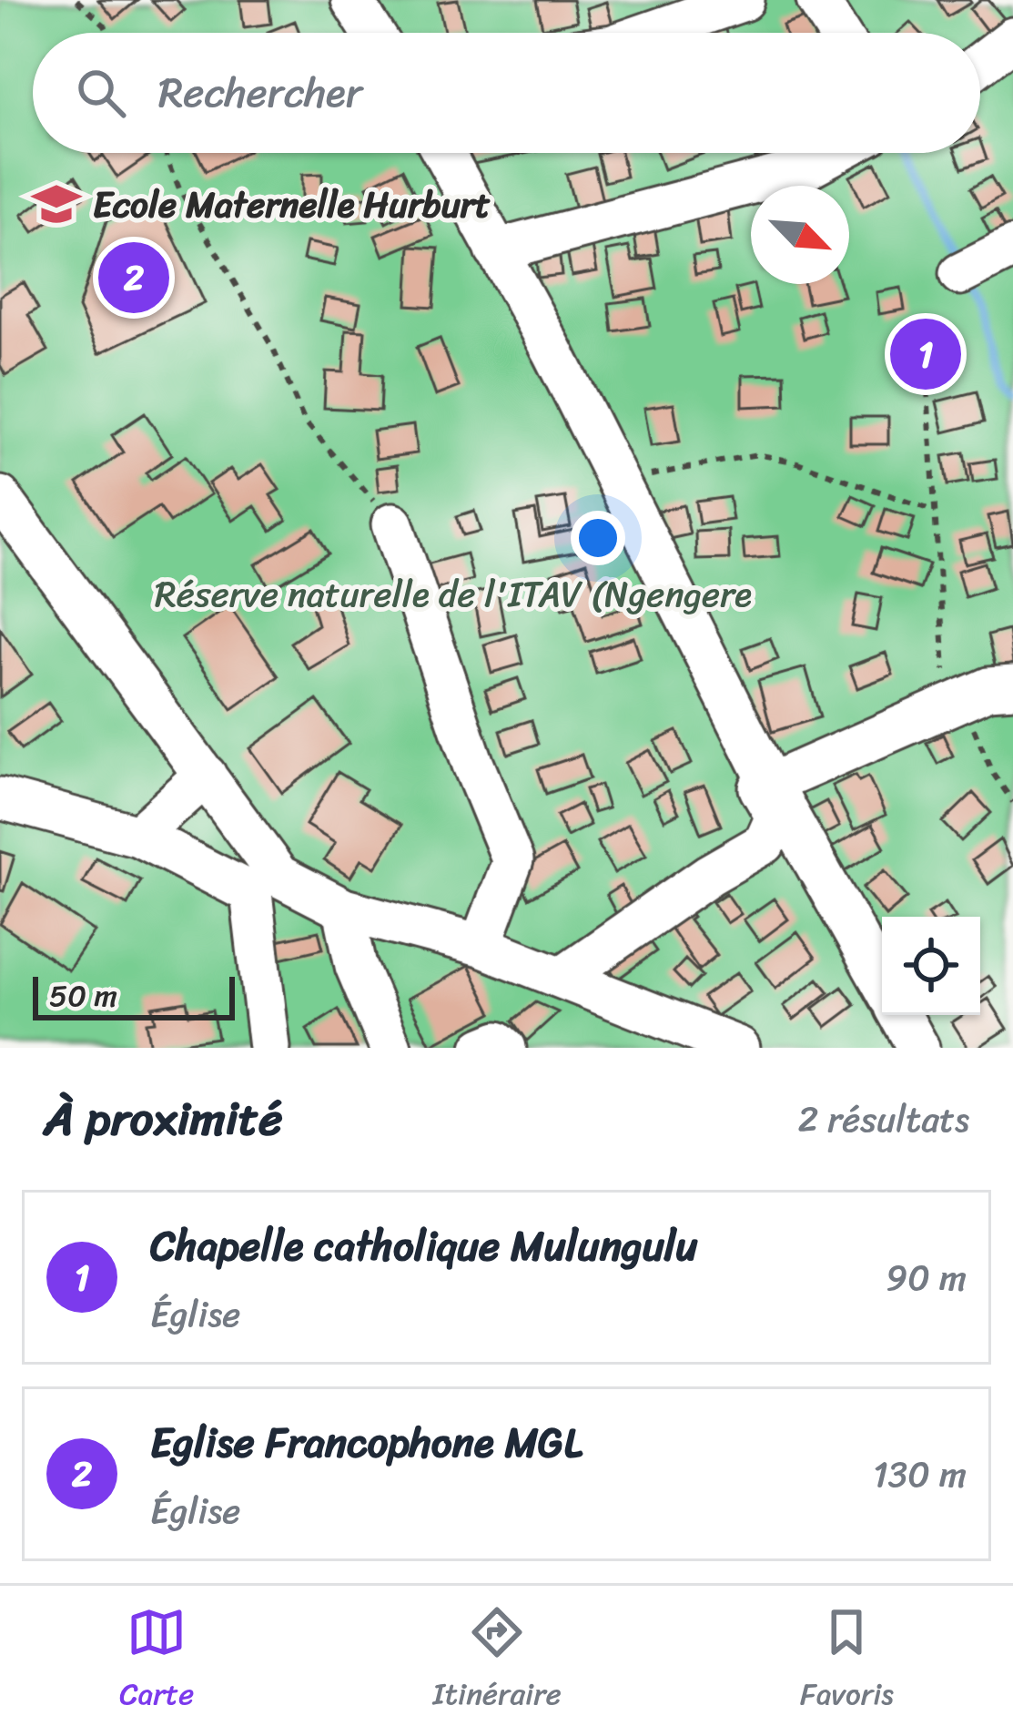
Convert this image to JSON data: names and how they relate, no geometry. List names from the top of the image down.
{
  "parks": ["Réserve naturelle de l'ITAV (Ngengere"],
  "places": {
    "school or university": ["Ecole Maternelle Hurburt"]
  },
  "scale_bar": "50 m",
  "north": "bottom right",
  "page": {
    "search": "Rechercher",
    "pins": ["2", "1"],
    "scale": "50 m",
    "heading": ["À proximité", "2 résultats"],
    "list": [
      {
        "mark": "1",
        "name": "Chapelle catholique Mulungulu",
        "note": "Église",
        "value": "90 m"
      },
      {
        "mark": "2",
        "name": "Eglise Francophone MGL",
        "note": "Église",
        "value": "130 m"
      }
    ],
    "nav": ["Carte", "Itinéraire", "Favoris"]
  }
}
